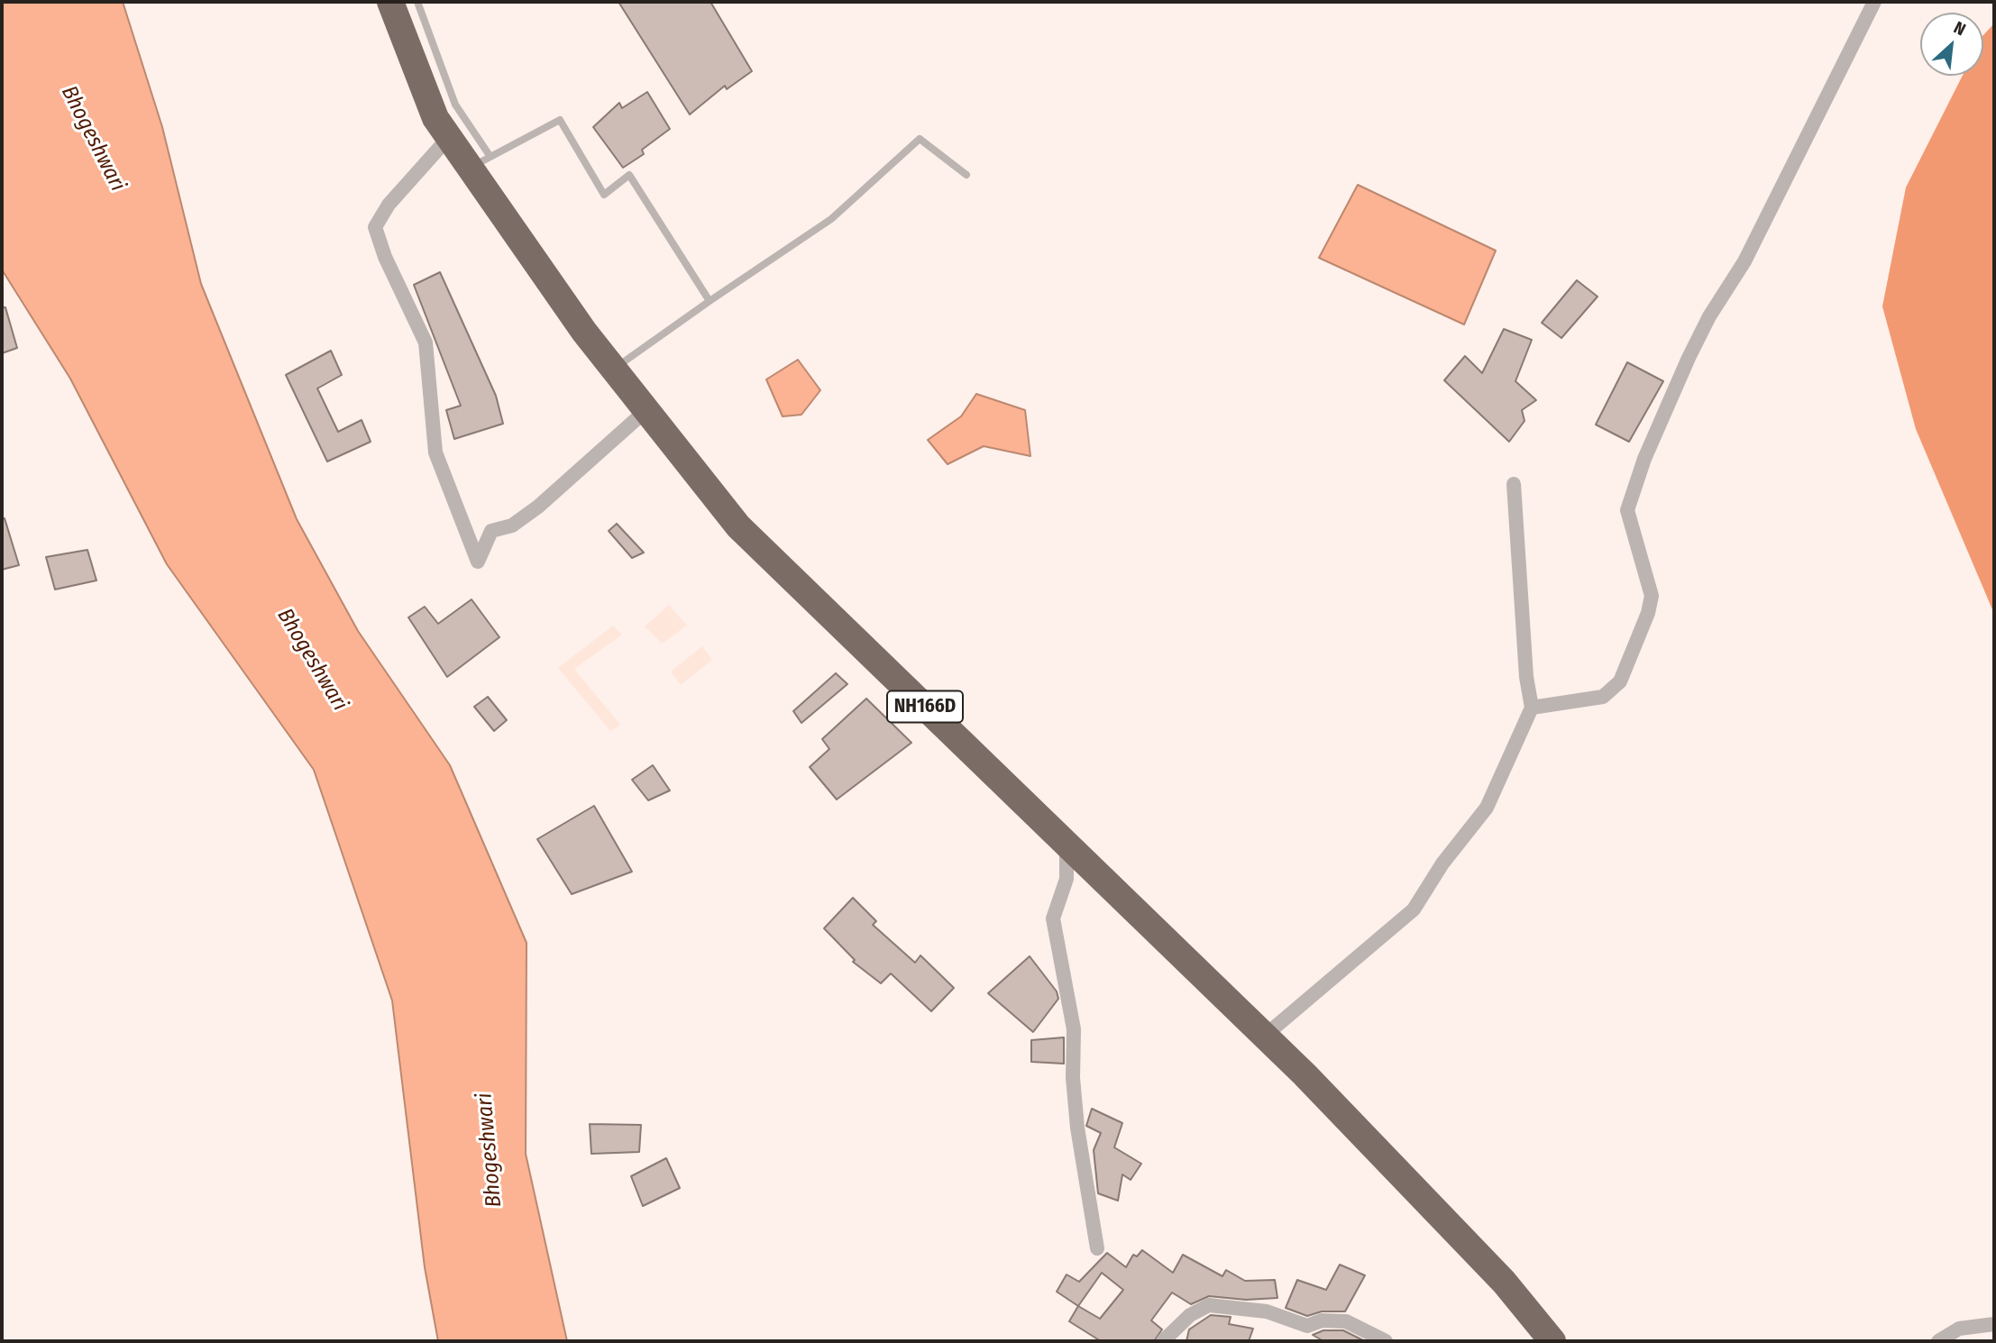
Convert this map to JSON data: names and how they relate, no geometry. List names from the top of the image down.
{
  "streets": {
    "highway": ["NH166D"]
  },
  "water": ["Bhogeshwari"],
  "north": "top right"
}
